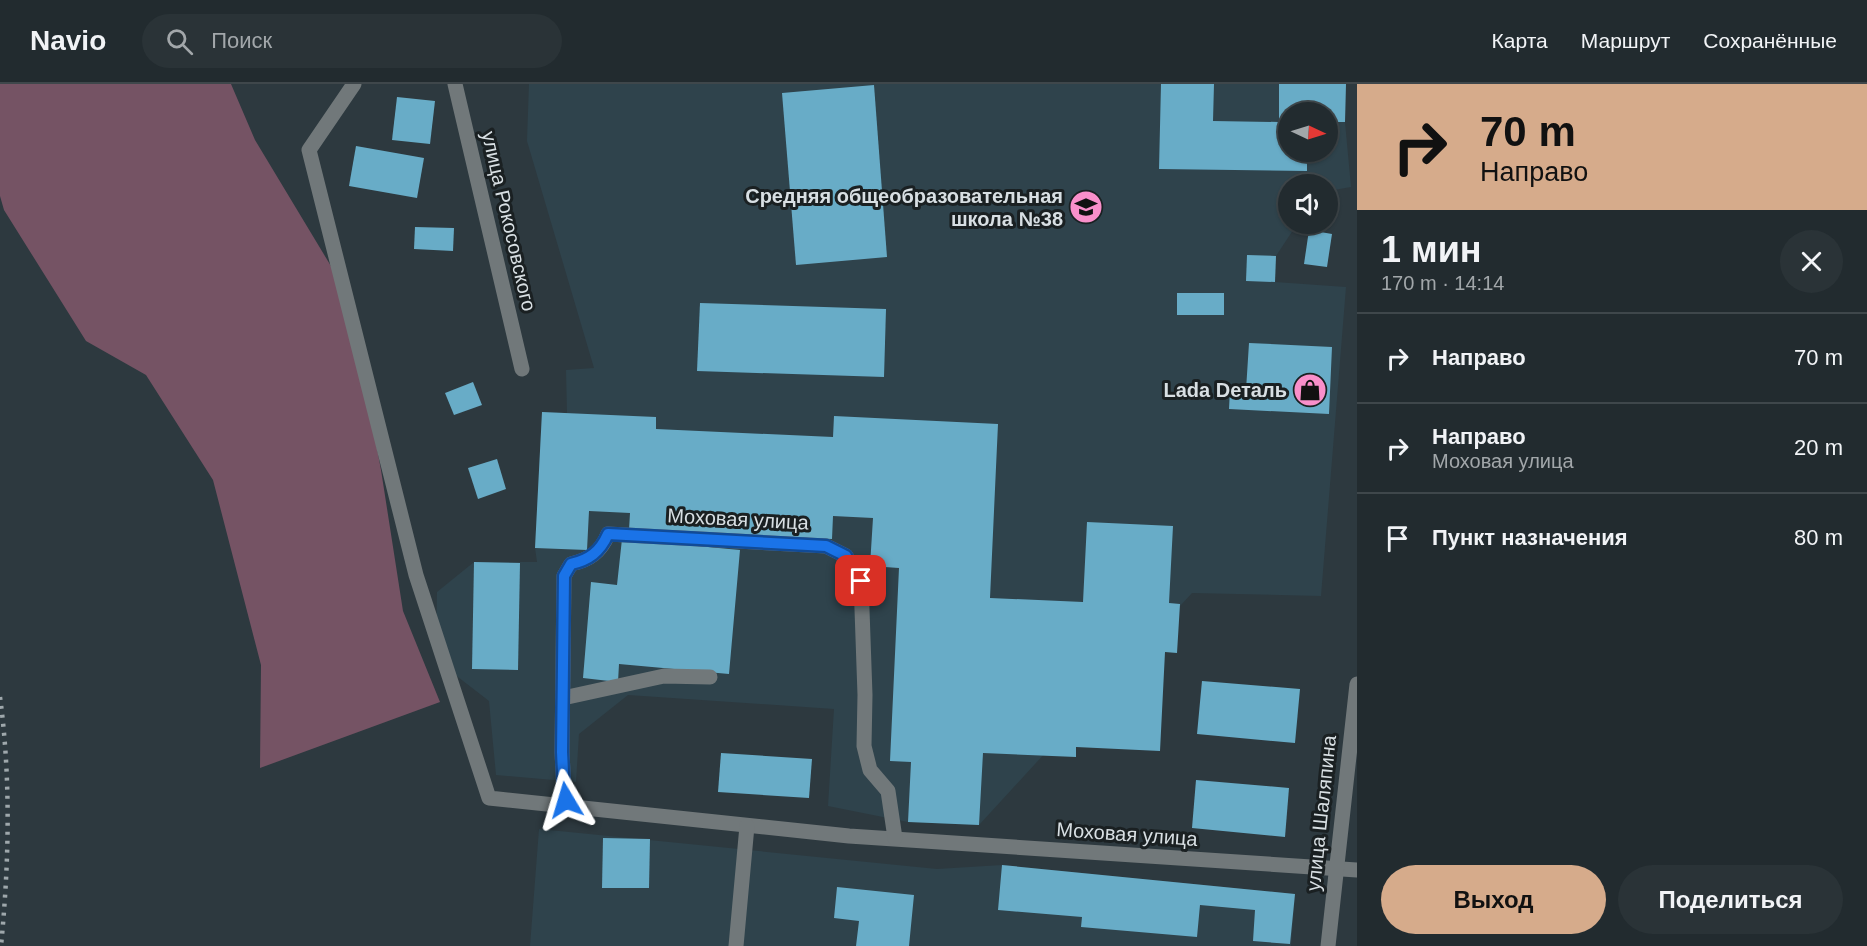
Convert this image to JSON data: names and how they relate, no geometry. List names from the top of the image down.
{
  "streets": {
    "street": ["улица Рокосовского", "Моховая улица", "улица Шаляпина"]
  },
  "crossings": [
    ["Моховая улица", "улица Шаляпина"]
  ],
  "places": {
    "school or university": ["Средняя общеобразовательная школа №38"],
    "shop": ["Lada Dеталь"]
  },
  "north": "right",
  "page": {
    "header": "Navio",
    "search": "Поиск",
    "nav": ["Карта", "Маршрут", "Сохранённые"],
    "turn": ["70 m", "Направо"],
    "heading": ["1 мин", "170 m · 14:14"],
    "list": [
      {
        "name": "Направо",
        "value": "70 m"
      },
      {
        "name": "Направо",
        "note": "Моховая улица",
        "value": "20 m"
      },
      {
        "name": "Пункт назначения",
        "value": "80 m"
      }
    ],
    "buttons": ["Выход", "Поделиться"]
  }
}
